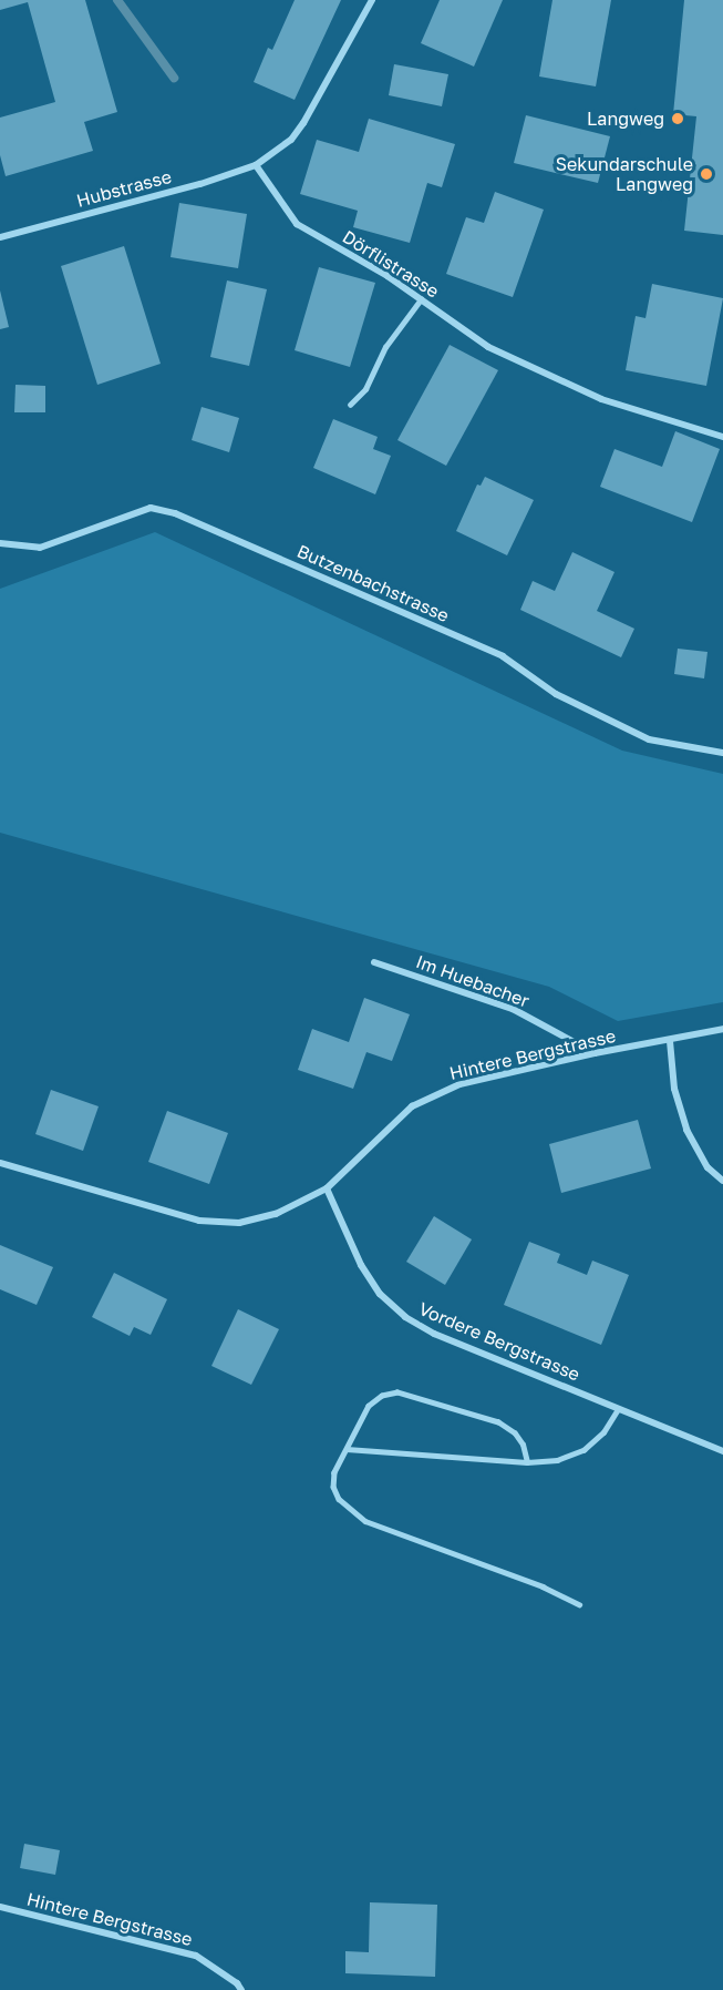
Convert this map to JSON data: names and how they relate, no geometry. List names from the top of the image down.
{
  "streets": {
    "street": [
      "Hubstrasse",
      "Dörflistrasse",
      "Butzenbachstrasse",
      "Im Huebacher",
      "Hintere Bergstrasse",
      "Vordere Bergstrasse"
    ]
  },
  "crossings": [
    ["Hubstrasse", "Dörflistrasse"],
    ["Im Huebacher", "Hintere Bergstrasse"],
    ["Hintere Bergstrasse", "Vordere Bergstrasse"]
  ],
  "places": ["Langweg", "Sekundarschule Langweg"]
}
